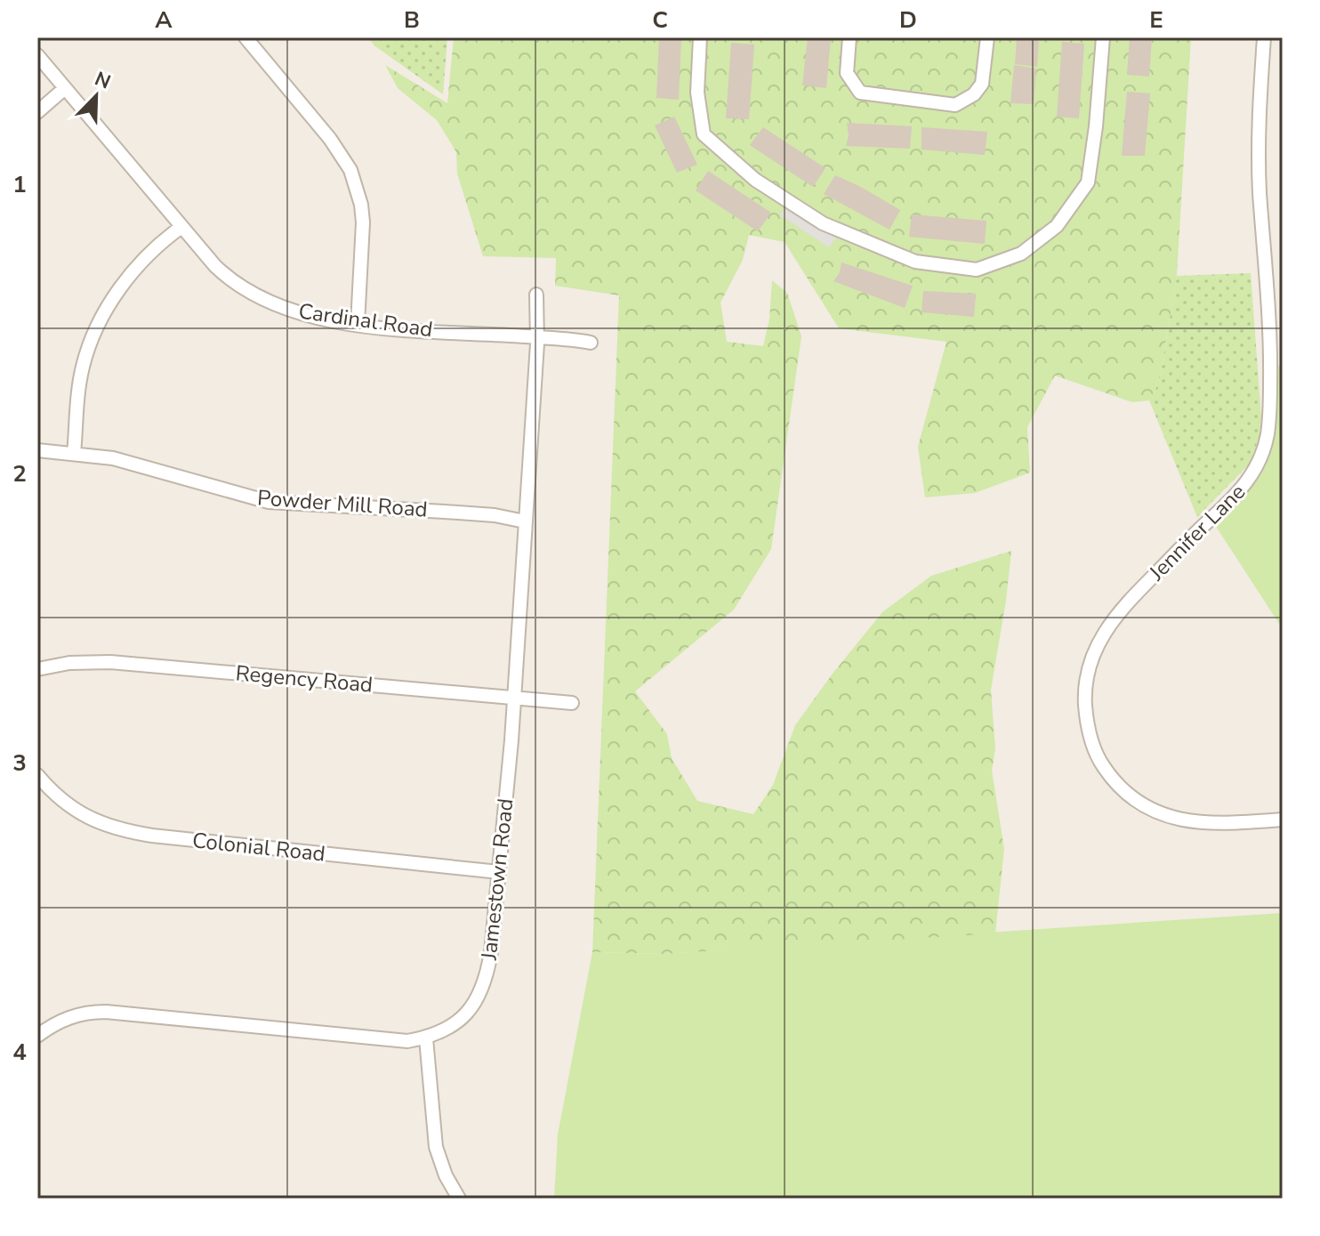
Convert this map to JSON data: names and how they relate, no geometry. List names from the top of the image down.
{
  "streets": {
    "street": [
      "Cardinal Road",
      "Powder Mill Road",
      "Jennifer Lane",
      "Regency Road",
      "Colonial Road",
      "Jamestown Road"
    ]
  },
  "crossings": [
    ["Cardinal Road", "Jamestown Road"],
    ["Powder Mill Road", "Jamestown Road"],
    ["Regency Road", "Jamestown Road"],
    ["Colonial Road", "Jamestown Road"]
  ],
  "north": "top right",
  "grid": {
    "columns": [
      "A",
      "B",
      "C",
      "D",
      "E"
    ],
    "rows": [
      "1",
      "2",
      "3",
      "4"
    ]
  }
}
